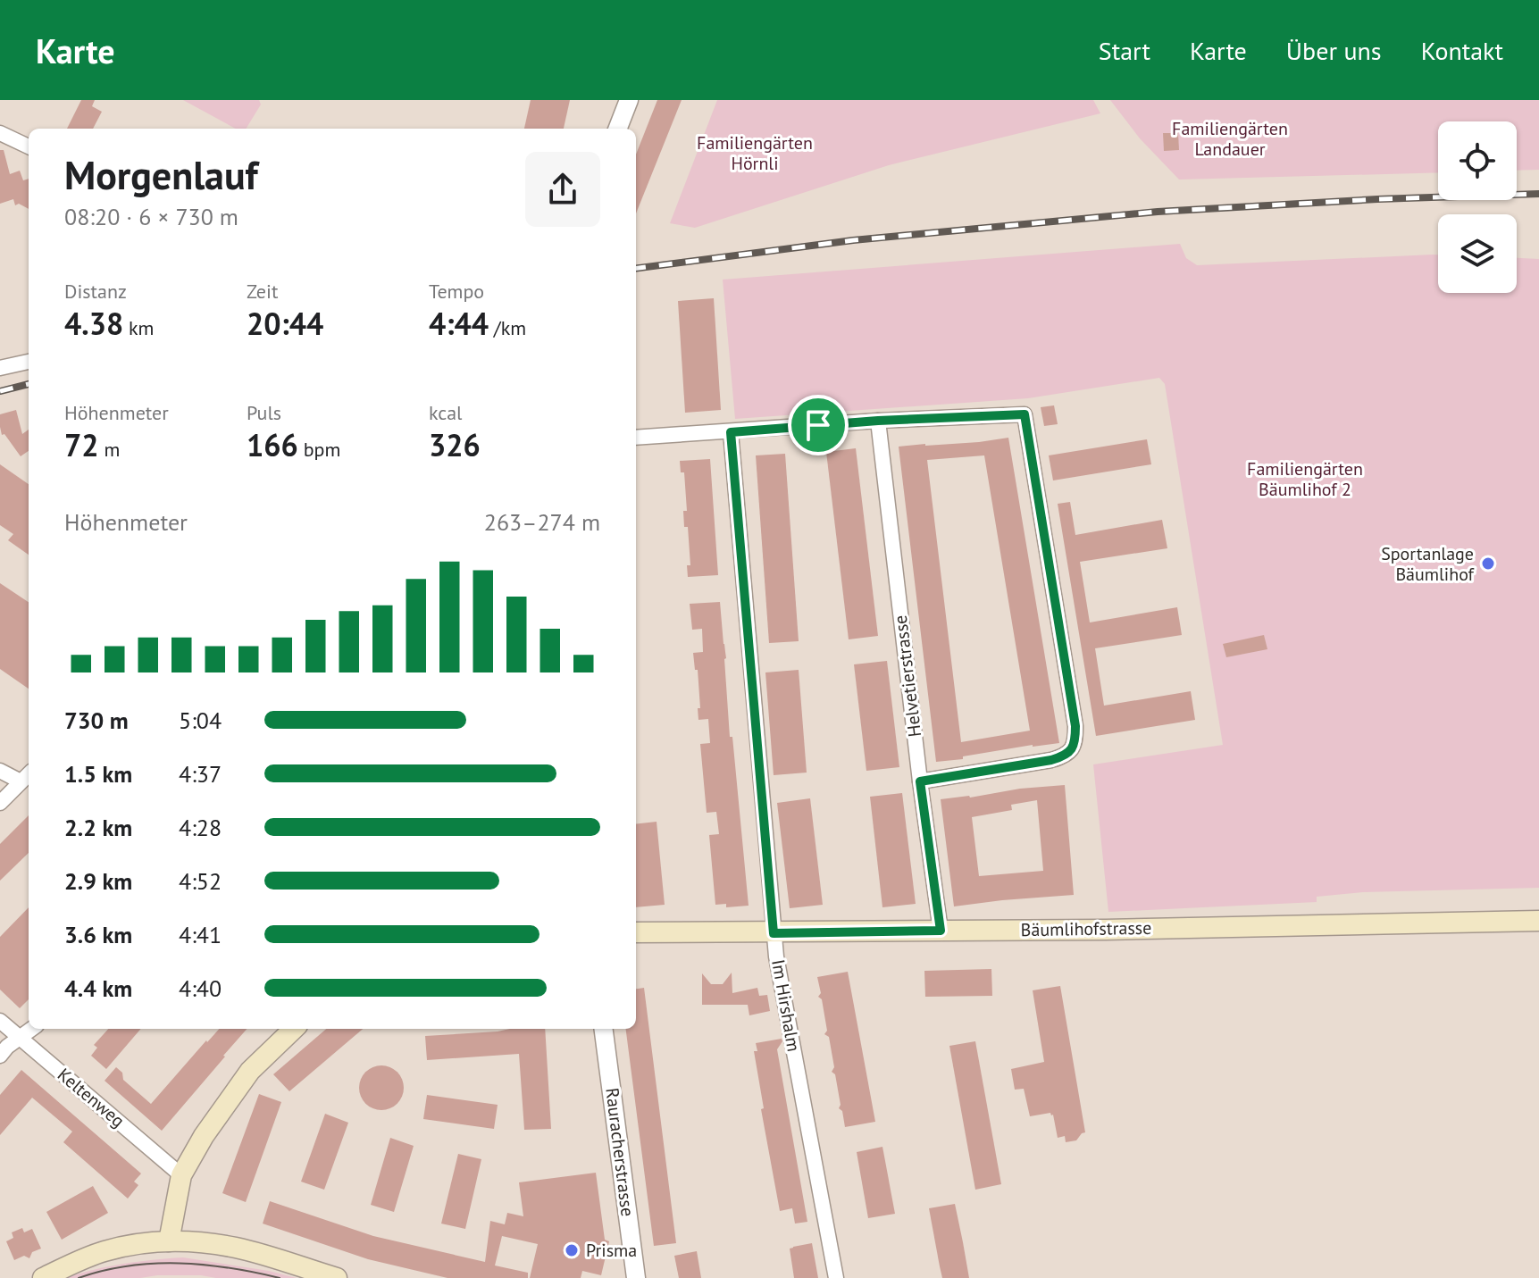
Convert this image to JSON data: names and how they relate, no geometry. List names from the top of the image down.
{
  "streets": {
    "main road": ["Bäumlihofstrasse"],
    "street": [
      "Helvetierstrasse",
      "Im Hirshalm",
      "Keltenweg",
      "Rauracherstrasse"
    ]
  },
  "crossings": [
    ["Helvetierstrasse", "Bäumlihofstrasse"],
    ["Bäumlihofstrasse", "Im Hirshalm"]
  ],
  "parks": ["Familiengärten Landauer", "Familiengärten Hörnli", "Familiengärten Bäumlihof 2"],
  "places": ["Sportanlage Bäumlihof", "Prisma"],
  "page": {
    "header": "Karte",
    "nav": [
      "Start",
      "Karte",
      "Über uns",
      "Kontakt"
    ],
    "heading": ["Morgenlauf", "08:20 · 6 × 730 m"],
    "stats": [
      ["Distanz", "4.38 km"],
      ["Zeit", "20:44"],
      ["Tempo", "4:44 /km"],
      ["Höhenmeter", "72 m"],
      ["Puls", "166 bpm"],
      ["kcal", "326"]
    ],
    "chart": ["Höhenmeter", "263–274 m"],
    "list": [
      {
        "name": "730 m",
        "note": "5:04"
      },
      {
        "name": "1.5 km",
        "note": "4:37"
      },
      {
        "name": "2.2 km",
        "note": "4:28"
      },
      {
        "name": "2.9 km",
        "note": "4:52"
      },
      {
        "name": "3.6 km",
        "note": "4:41"
      },
      {
        "name": "4.4 km",
        "note": "4:40"
      }
    ]
  }
}
